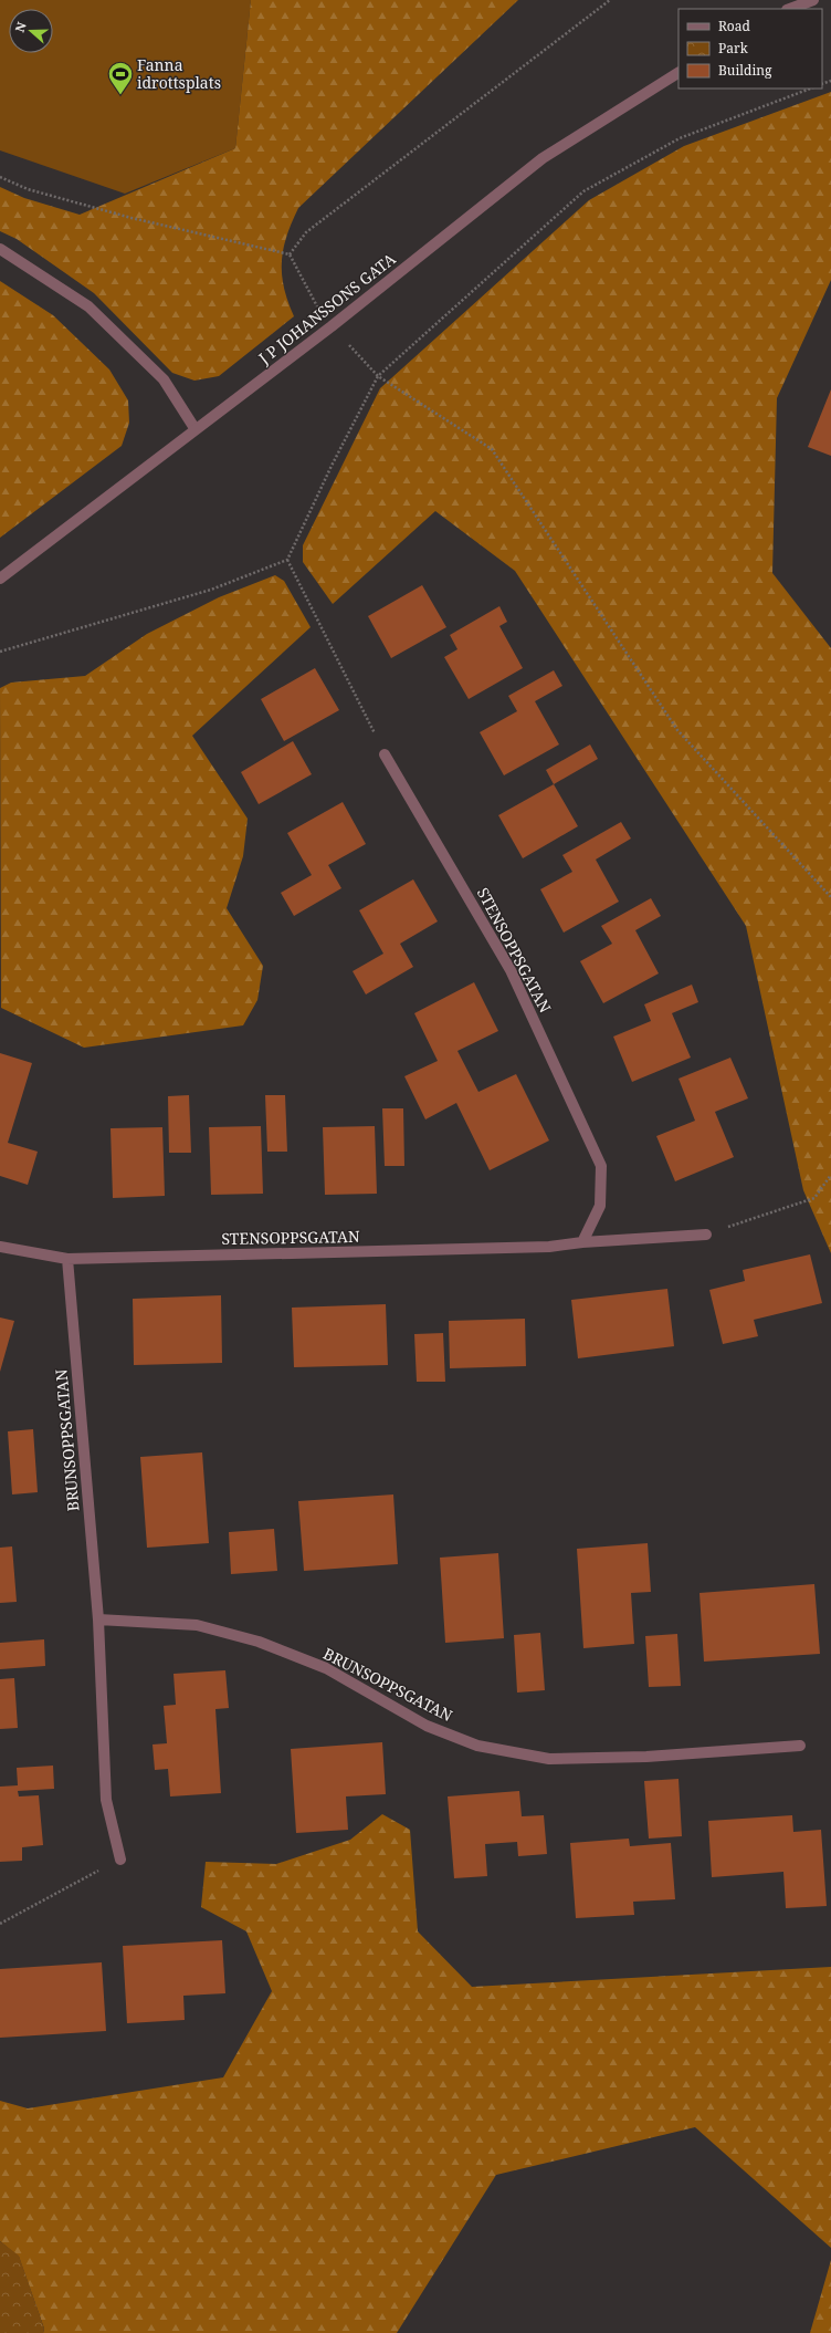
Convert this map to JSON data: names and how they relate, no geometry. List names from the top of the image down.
{
  "streets": {
    "street": ["J P JOHANSSONS GATA", "STENSOPPSGATAN", "BRUNSOPPSGATAN"]
  },
  "crossings": [
    ["STENSOPPSGATAN", "BRUNSOPPSGATAN"]
  ],
  "places": {
    "sports": ["Fanna idrottsplats"]
  },
  "legend": ["Road", "Park", "Building"],
  "north": "left"
}
